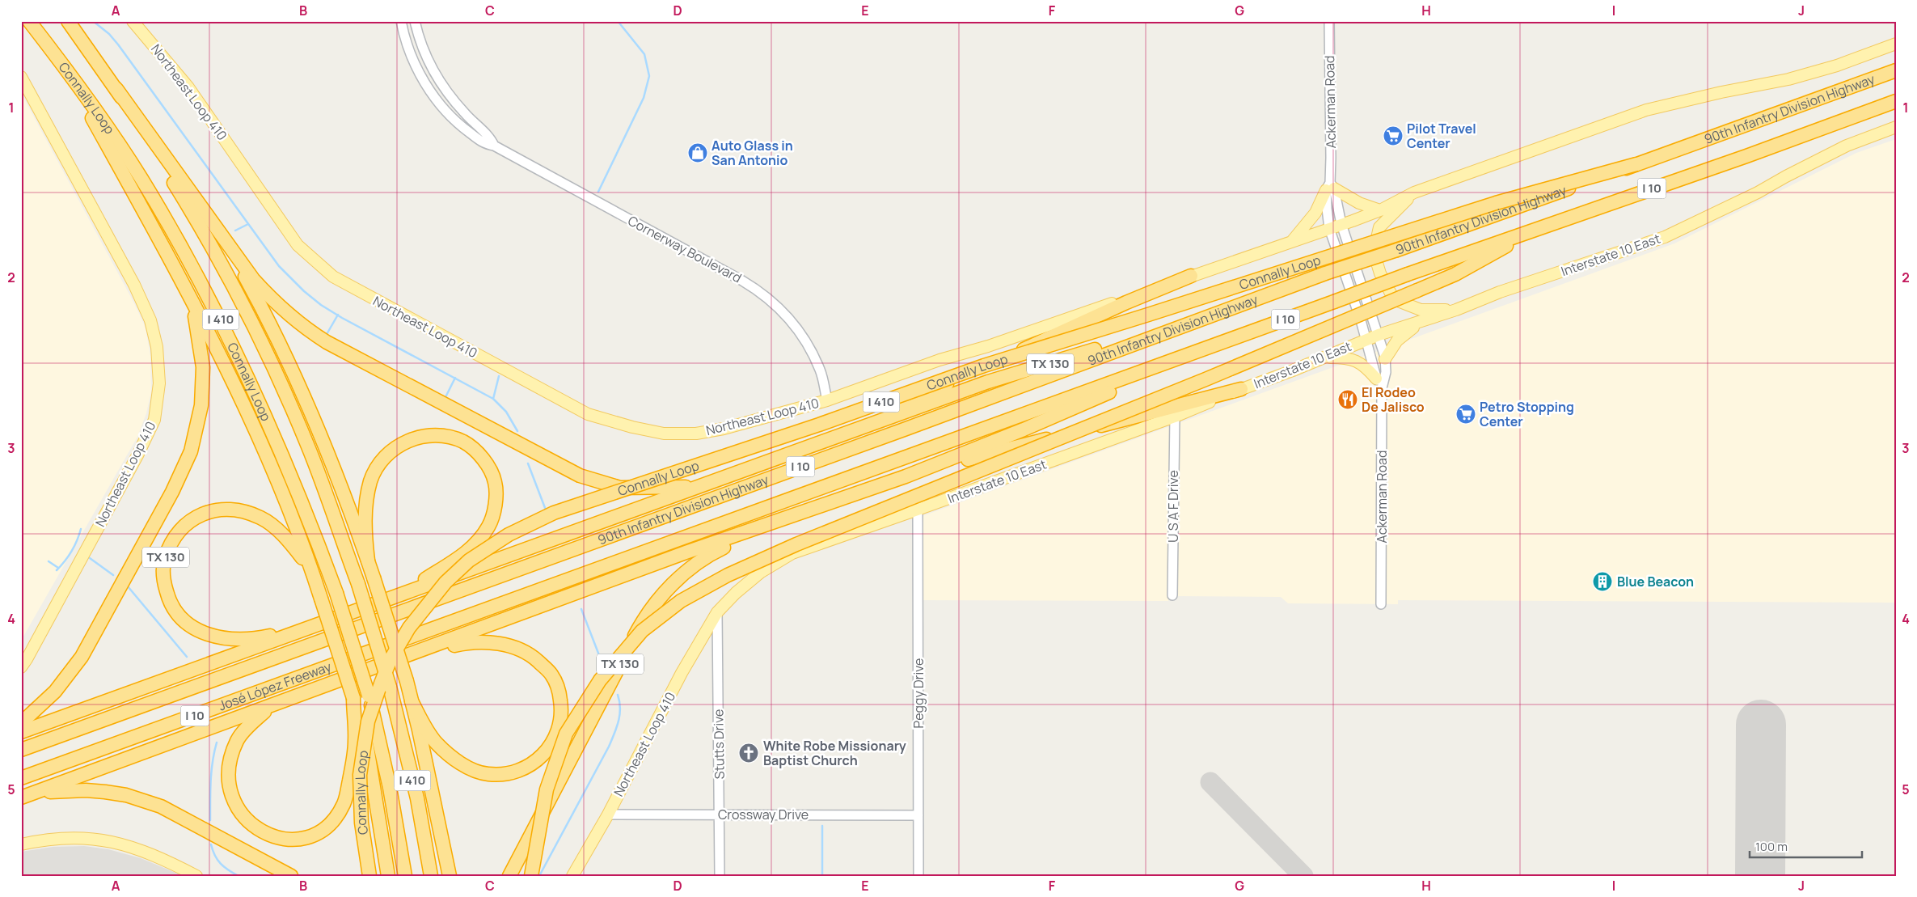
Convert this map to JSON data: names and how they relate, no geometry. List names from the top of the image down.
{
  "streets": {
    "highway": [
      "Connally Loop",
      "90th Infantry Division Highway",
      "I 10",
      "I 410",
      "TX 130",
      "José López Freeway"
    ],
    "main road": ["Northeast Loop 410", "Interstate 10 East"],
    "street": [
      "Ackerman Road",
      "Cornerway Boulevard",
      "U S A F Drive",
      "Peggy Drive",
      "Stutts Drive",
      "Crossway Drive"
    ]
  },
  "crossings": [
    ["Northeast Loop 410", "Cornerway Boulevard"],
    ["Northeast Loop 410", "Interstate 10 East"],
    ["Northeast Loop 410", "Stutts Drive"],
    ["Northeast Loop 410", "Crossway Drive"],
    ["Connally Loop", "90th Infantry Division Highway"],
    ["Ackerman Road", "Interstate 10 East"],
    ["90th Infantry Division Highway", "TX 130"],
    ["90th Infantry Division Highway", "José López Freeway"],
    ["Interstate 10 East", "U S A F Drive"],
    ["Interstate 10 East", "Peggy Drive"],
    ["Interstate 10 East", "Stutts Drive"],
    ["Peggy Drive", "Crossway Drive"],
    ["Stutts Drive", "Crossway Drive"]
  ],
  "places": {
    "supermarket": ["Pilot Travel Center", "Petro Stopping Center"],
    "shop": ["Auto Glass in San Antonio"],
    "restaurant": ["El Rodeo De Jalisco"],
    "building": ["Blue Beacon"],
    "church": ["White Robe Missionary Baptist Church"]
  },
  "scale_bar": "100 m",
  "grid": {
    "columns": [
      "A",
      "B",
      "C",
      "D",
      "E",
      "F",
      "G",
      "H",
      "I",
      "J"
    ],
    "rows": [
      "1",
      "2",
      "3",
      "4",
      "5"
    ]
  }
}
